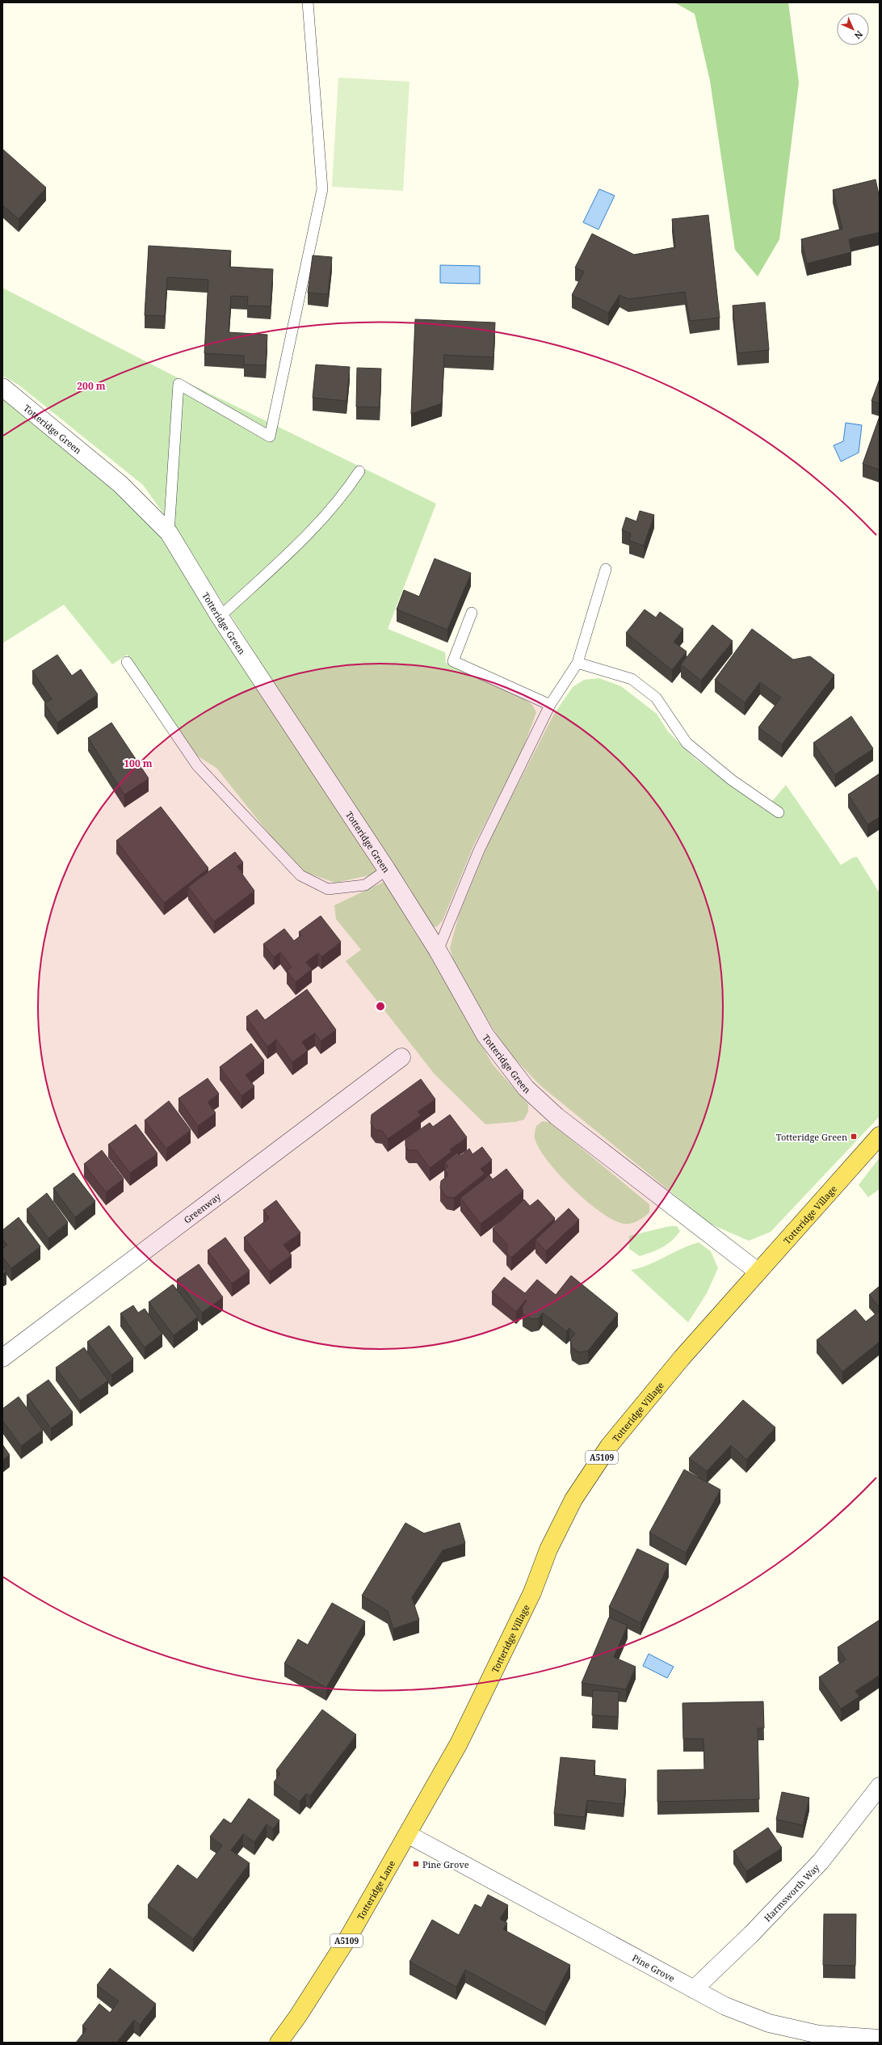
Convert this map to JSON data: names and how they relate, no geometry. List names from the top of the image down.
{
  "streets": {
    "main road": ["Totteridge Village", "A5109", "Totteridge Lane"],
    "street": [
      "Totteridge Green",
      "Greenway",
      "Harmsworth Way",
      "Pine Grove"
    ]
  },
  "crossings": [
    ["Totteridge Green", "Totteridge Village"],
    ["Totteridge Village", "Totteridge Lane"],
    ["Totteridge Village", "Pine Grove"],
    ["Totteridge Lane", "Pine Grove"],
    ["Harmsworth Way", "Pine Grove"]
  ],
  "places": {
    "transit": ["Totteridge Green", "Pine Grove"]
  },
  "north": "bottom right",
  "rings": ["200 m", "100 m"]
}
